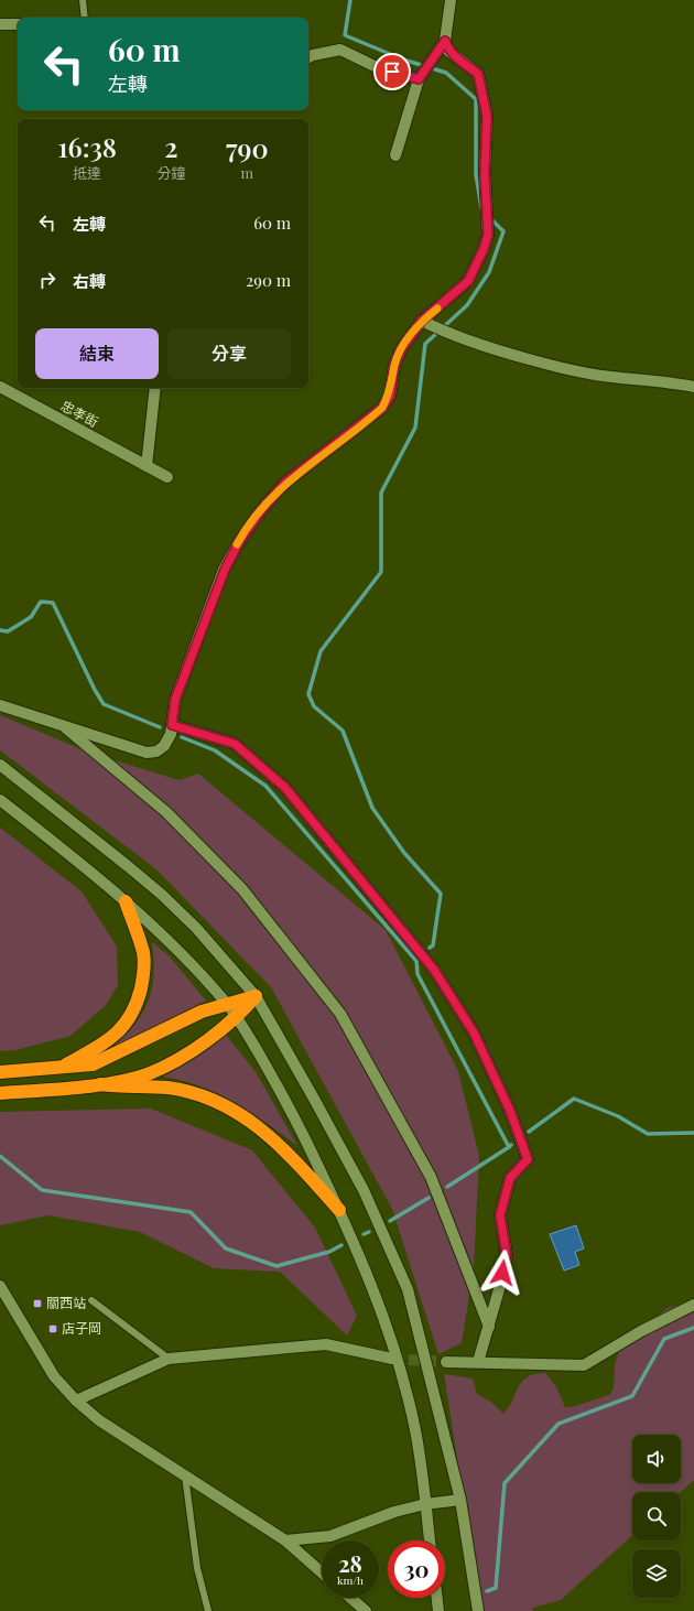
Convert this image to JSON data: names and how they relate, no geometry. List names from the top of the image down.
{
  "streets": {
    "street": ["忠孝街"]
  },
  "places": {
    "transit": ["關西站", "店子岡"]
  },
  "page": {
    "turn": ["60 m", "左轉"],
    "eta": [
      "16:38",
      "抵達",
      "2",
      "分鐘",
      "790",
      "m"
    ],
    "list": [
      {
        "name": "左轉",
        "value": "60 m"
      },
      {
        "name": "右轉",
        "value": "290 m"
      }
    ],
    "buttons": ["結束", "分享"],
    "speed": "28 km/h",
    "limit": "30"
  }
}
